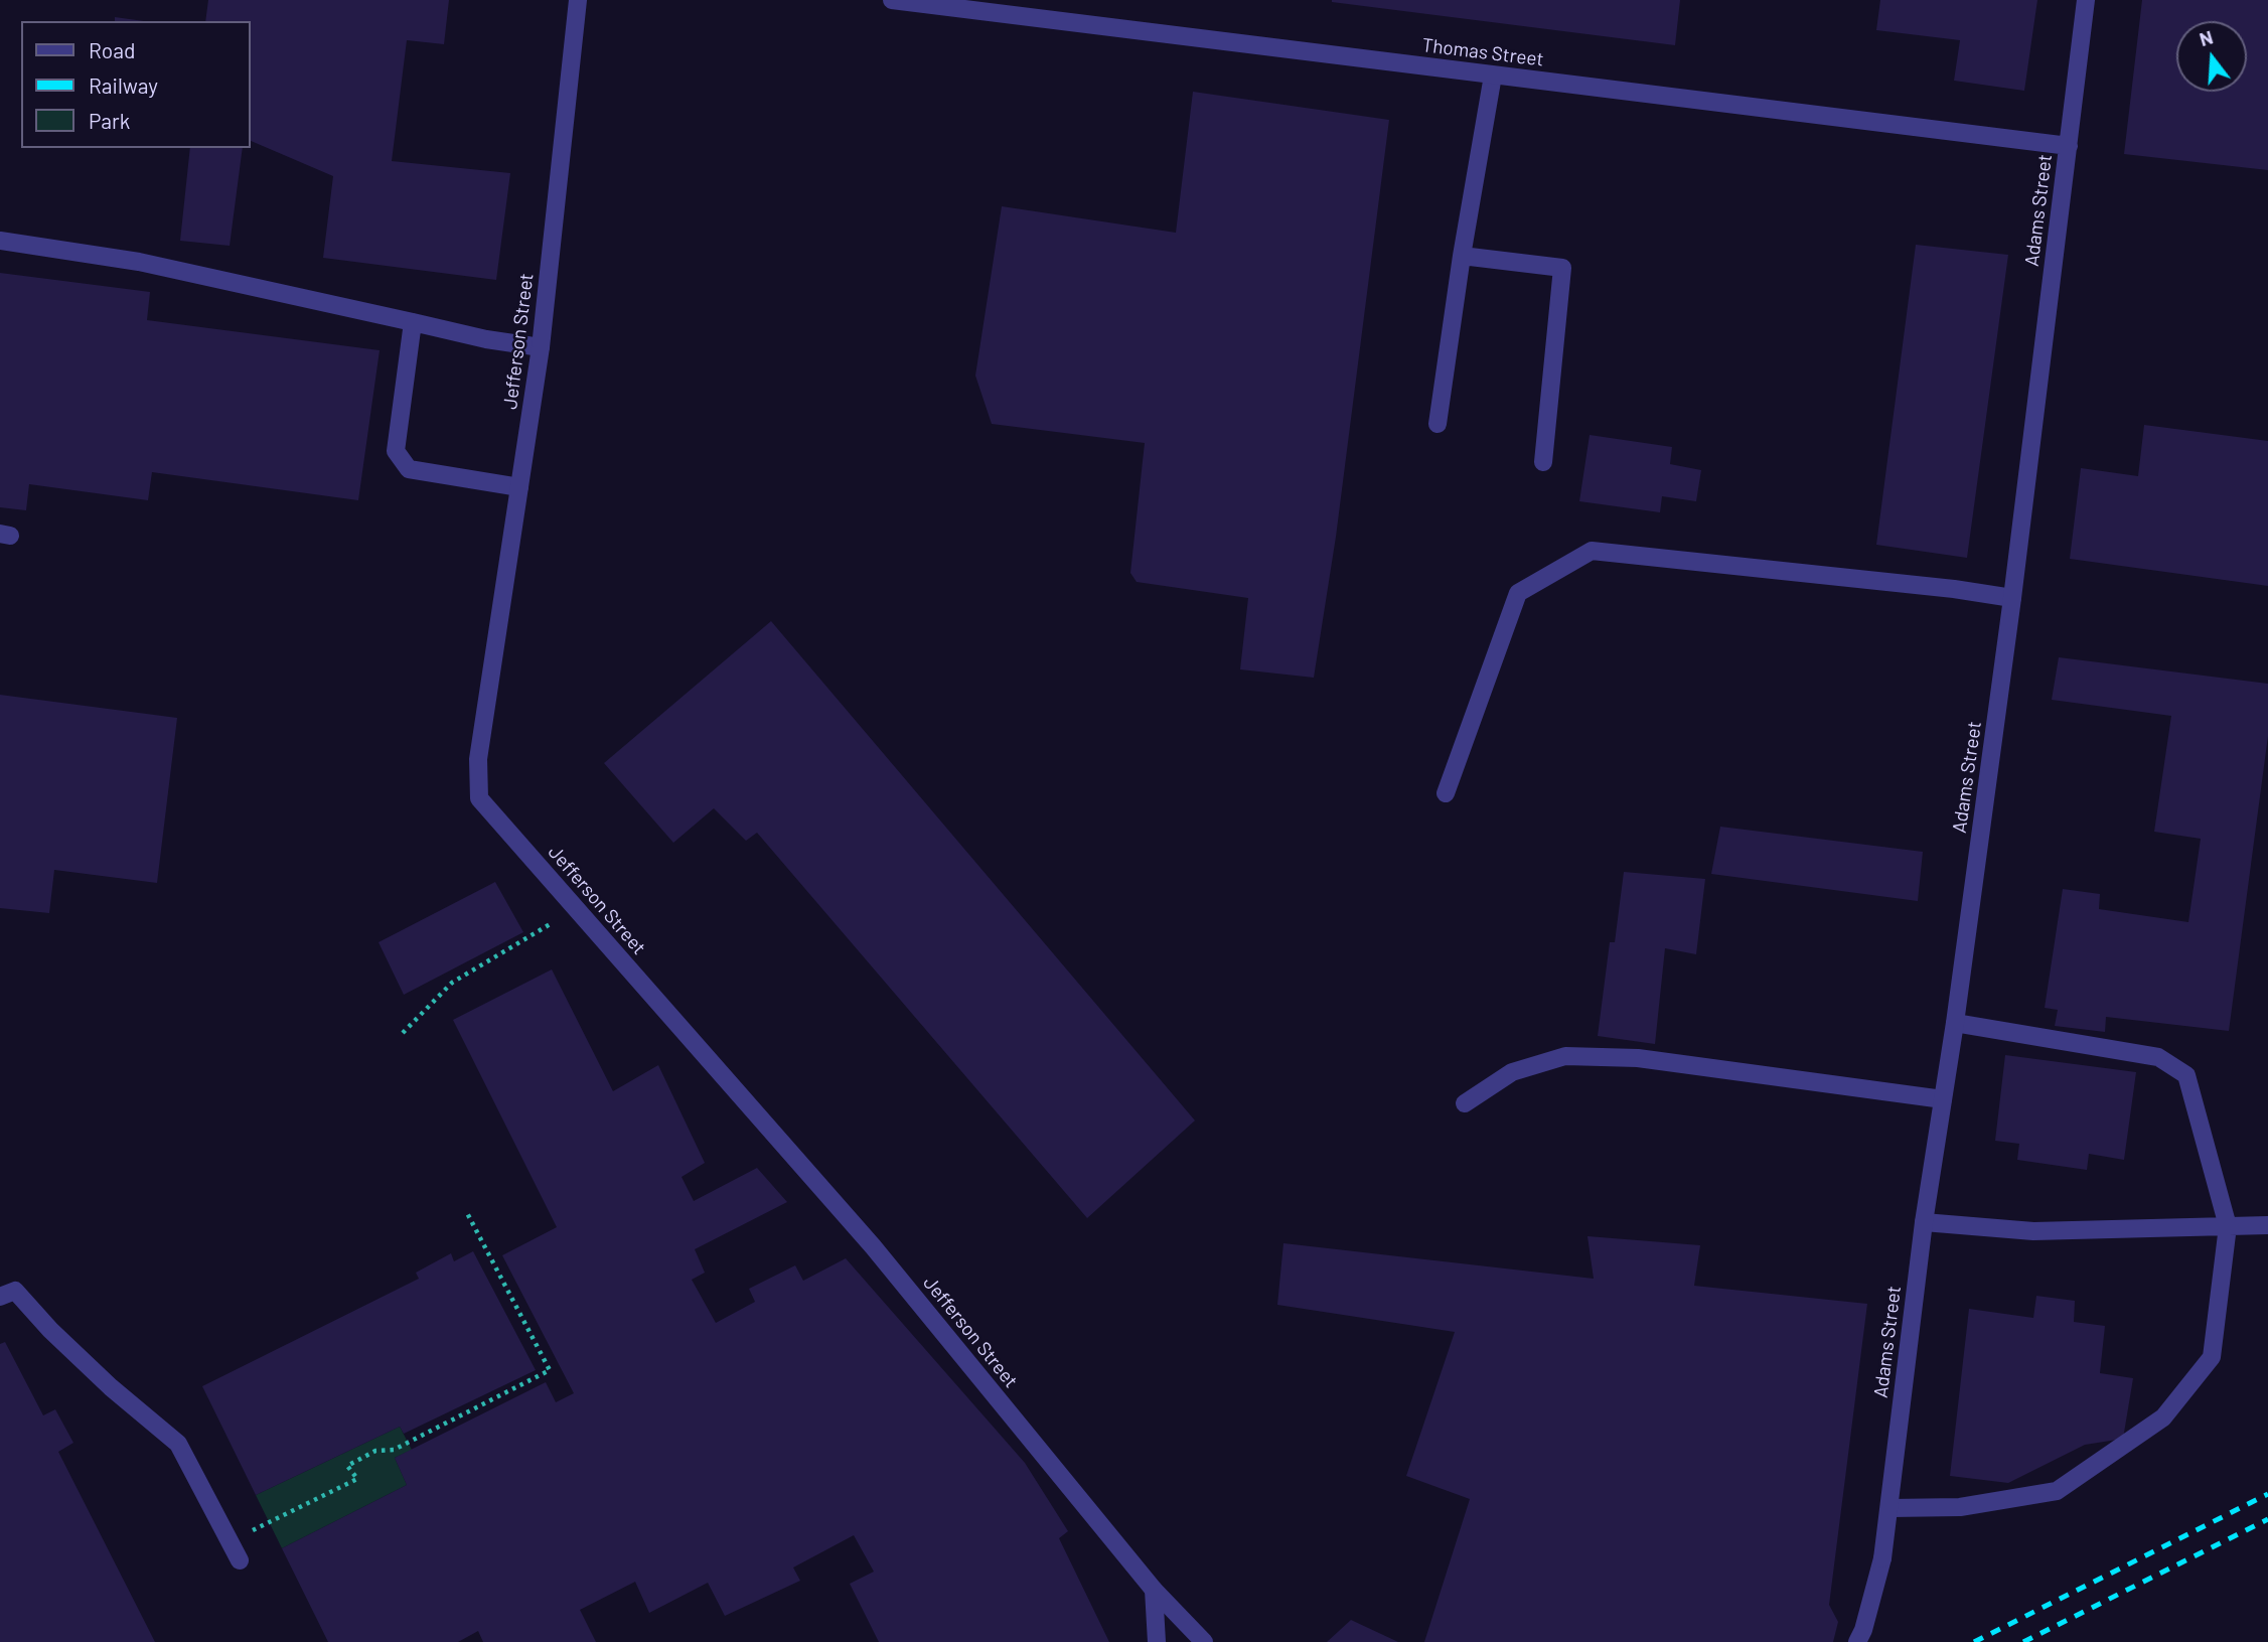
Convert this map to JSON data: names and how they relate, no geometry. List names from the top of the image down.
{
  "streets": {
    "street": ["Thomas Street", "Adams Street", "Jefferson Street"]
  },
  "crossings": [
    ["Thomas Street", "Adams Street"]
  ],
  "legend": ["Road", "Railway", "Park"],
  "north": "top"
}
